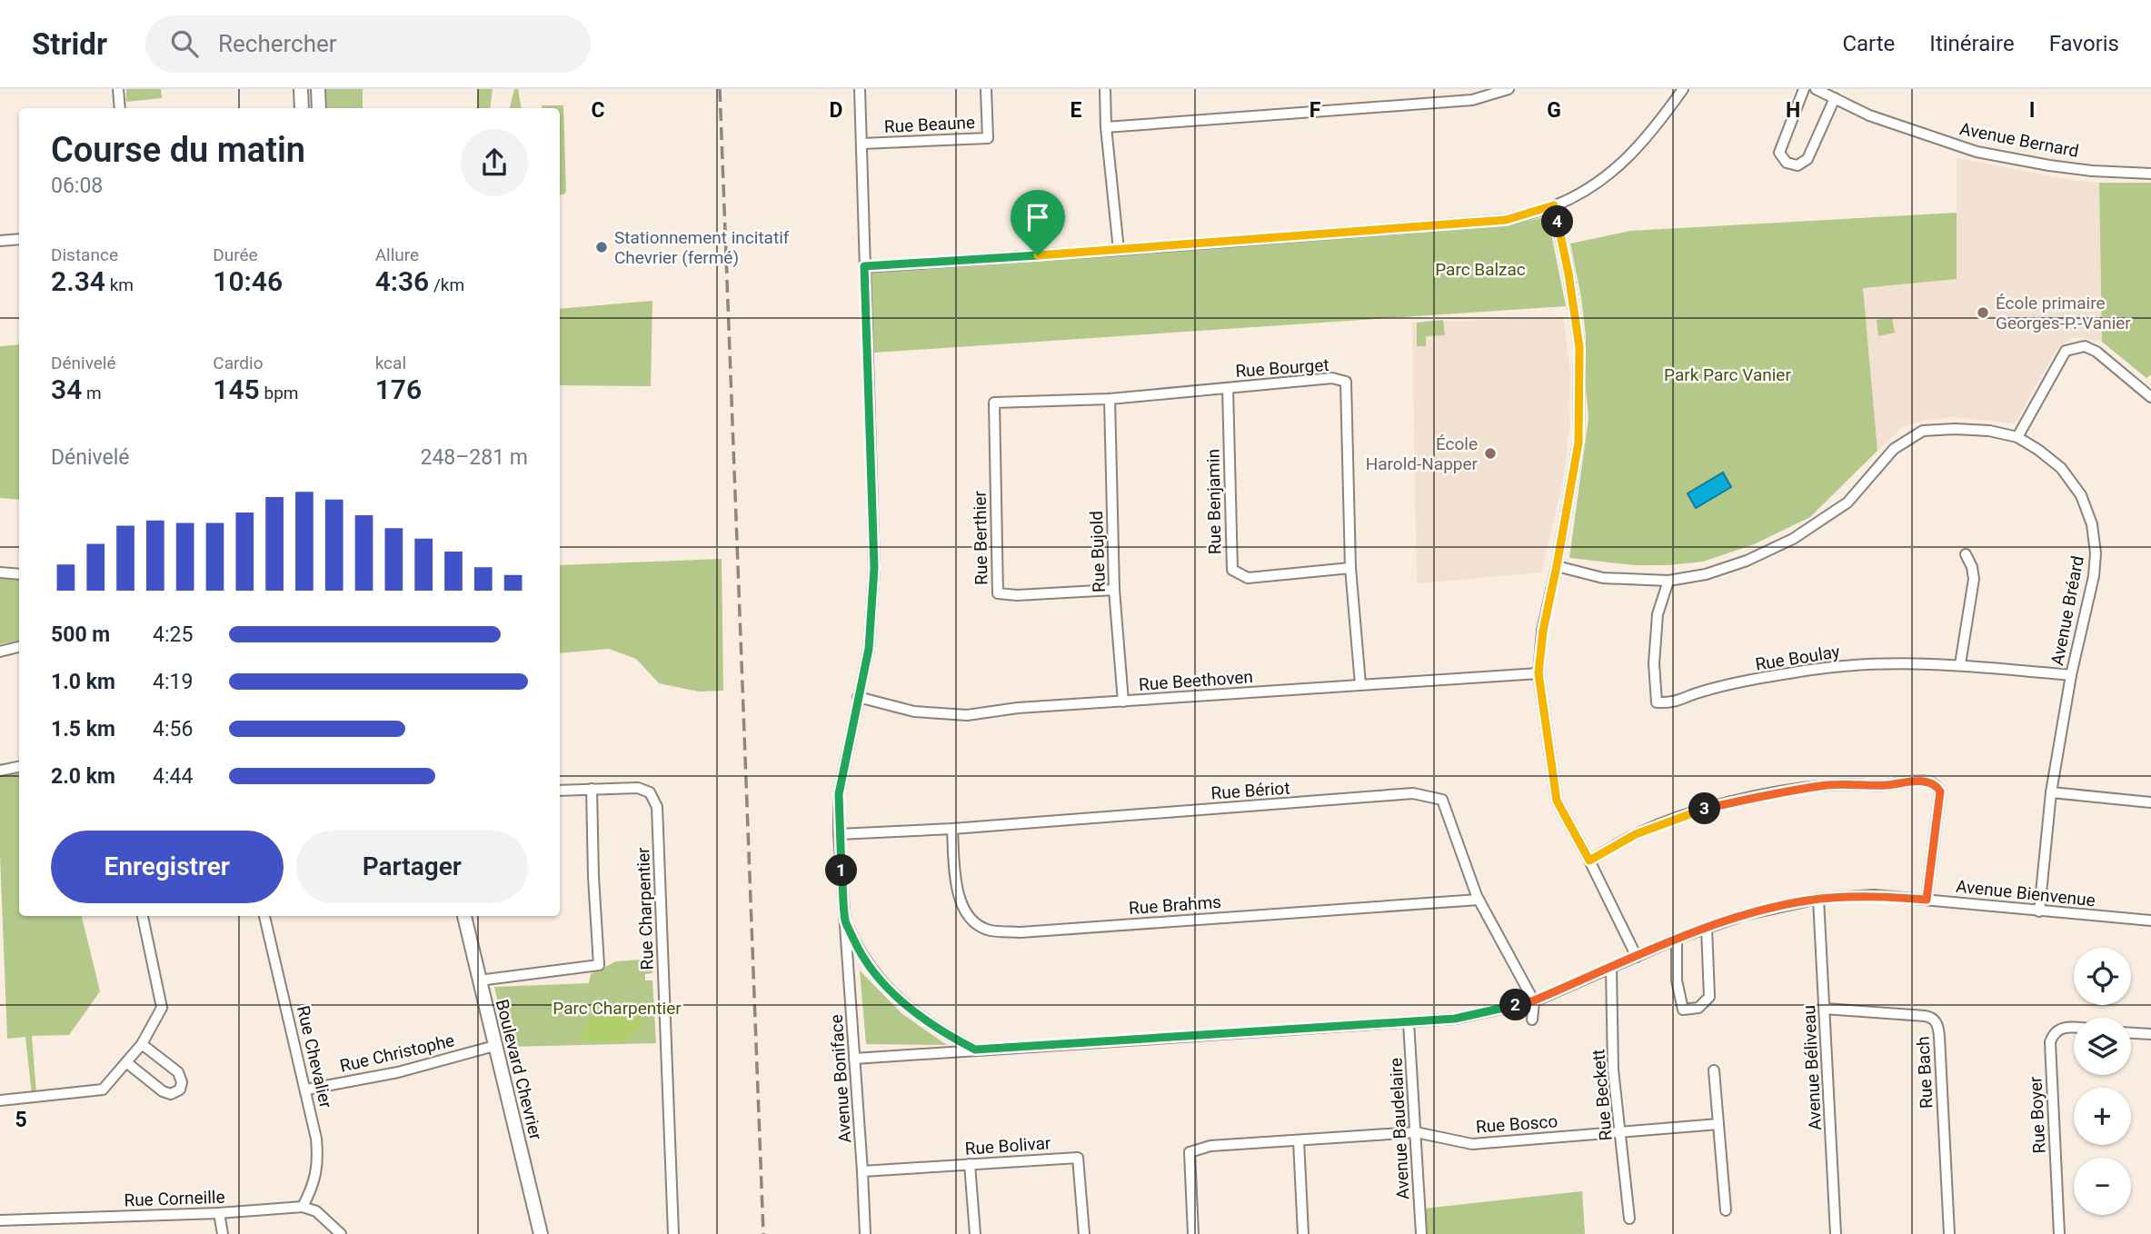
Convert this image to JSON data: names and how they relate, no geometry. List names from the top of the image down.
{
  "streets": {
    "street": [
      "Rue Beaune",
      "Avenue Bernard",
      "Rue Bourget",
      "Rue Benjamin",
      "Rue Berthier",
      "Rue Bujold",
      "Avenue Bréard",
      "Rue Boulay",
      "Rue Beethoven",
      "Rue Bériot",
      "Avenue Bienvenue",
      "Rue Brahms",
      "Rue Charpentier",
      "Rue Christophe",
      "Rue Chevalier",
      "Avenue Béliveau",
      "Boulevard Chevrier",
      "Rue Bach",
      "Avenue Boniface",
      "Rue Beckett",
      "Rue Boyer",
      "Rue Bosco",
      "Avenue Baudelaire",
      "Rue Bolivar",
      "Rue Corneille"
    ]
  },
  "crossings": [
    ["Rue Beaune", "Avenue Boniface"],
    ["Rue Bourget", "Rue Benjamin"],
    ["Rue Bourget", "Rue Berthier"],
    ["Rue Bourget", "Rue Bujold"],
    ["Rue Bourget", "Rue Beethoven"],
    ["Rue Berthier", "Rue Bujold"],
    ["Rue Bujold", "Rue Beethoven"],
    ["Avenue Bréard", "Rue Boulay"],
    ["Avenue Bréard", "Avenue Bienvenue"],
    ["Rue Beethoven", "Avenue Boniface"],
    ["Rue Bériot", "Avenue Bienvenue"],
    ["Rue Bériot", "Rue Brahms"],
    ["Rue Bériot", "Avenue Boniface"],
    ["Avenue Bienvenue", "Avenue Béliveau"],
    ["Avenue Bienvenue", "Avenue Boniface"],
    ["Avenue Bienvenue", "Rue Beckett"],
    ["Avenue Bienvenue", "Avenue Baudelaire"],
    ["Rue Christophe", "Rue Chevalier"],
    ["Rue Christophe", "Boulevard Chevrier"],
    ["Rue Chevalier", "Rue Corneille"],
    ["Avenue Béliveau", "Rue Bach"],
    ["Avenue Boniface", "Rue Bolivar"],
    ["Rue Beckett", "Rue Bosco"],
    ["Rue Bosco", "Avenue Baudelaire"]
  ],
  "parks": ["Parc Balzac", "Park Parc Vanier", "Parc Charpentier"],
  "places": ["Stationnement incitatif Chevrier (fermé)", "École primaire Georges-P.-Vanier", "École Harold-Napper"],
  "page": {
    "header": "Stridr",
    "search": "Rechercher",
    "nav": ["Carte", "Itinéraire", "Favoris"],
    "heading": ["Course du matin", "06:08"],
    "pins": [
      "4",
      "3",
      "1",
      "2"
    ],
    "stats": [
      ["Distance", "2.34 km"],
      ["Durée", "10:46"],
      ["Allure", "4:36 /km"],
      ["Dénivelé", "34 m"],
      ["Cardio", "145 bpm"],
      ["kcal", "176"]
    ],
    "chart": ["Dénivelé", "248–281 m"],
    "list": [
      {
        "name": "500 m",
        "note": "4:25"
      },
      {
        "name": "1.0 km",
        "note": "4:19"
      },
      {
        "name": "1.5 km",
        "note": "4:56"
      },
      {
        "name": "2.0 km",
        "note": "4:44"
      }
    ],
    "buttons": ["Enregistrer", "Partager"],
    "map_buttons": ["+", "−"]
  },
  "grid": {
    "columns": [
      "C",
      "D",
      "E",
      "F",
      "G",
      "H",
      "I"
    ],
    "rows": ["5"]
  }
}
